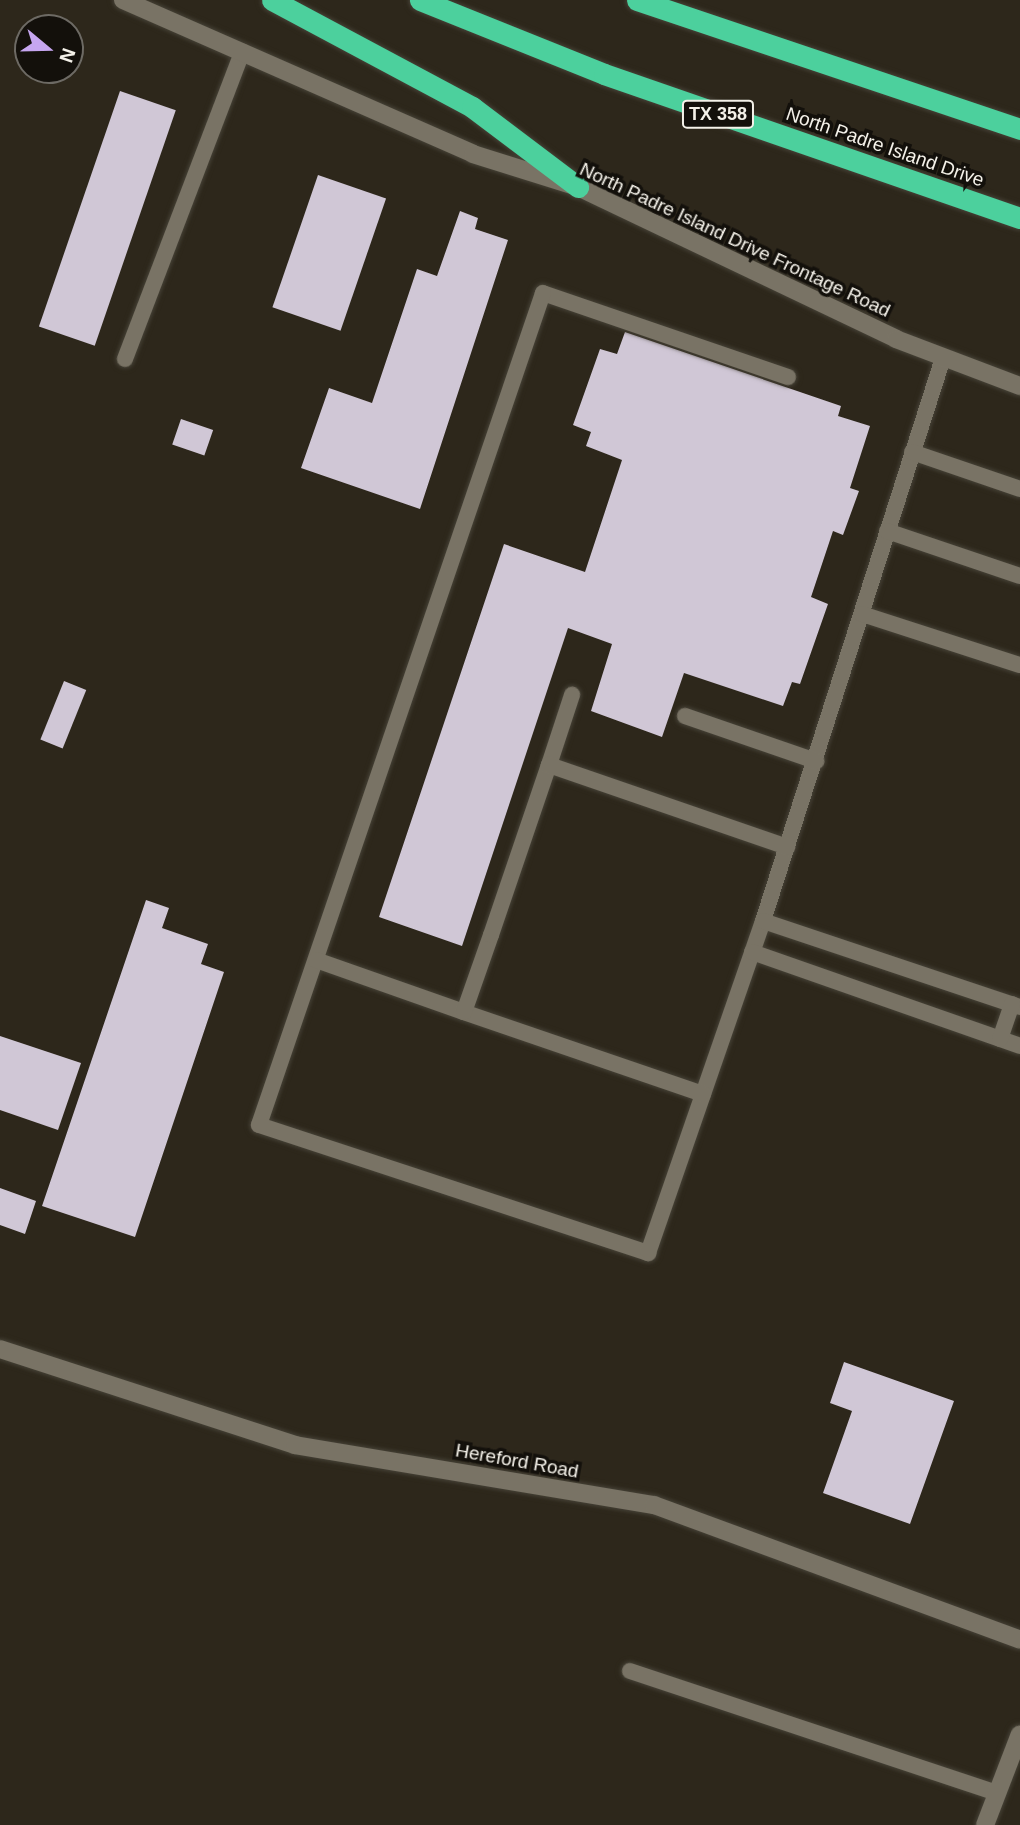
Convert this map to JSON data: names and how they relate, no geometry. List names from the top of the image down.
{
  "streets": {
    "highway": ["TX 358", "North Padre Island Drive"],
    "main road": ["North Padre Island Drive Frontage Road", "Hereford Road"]
  },
  "north": "right"
}
